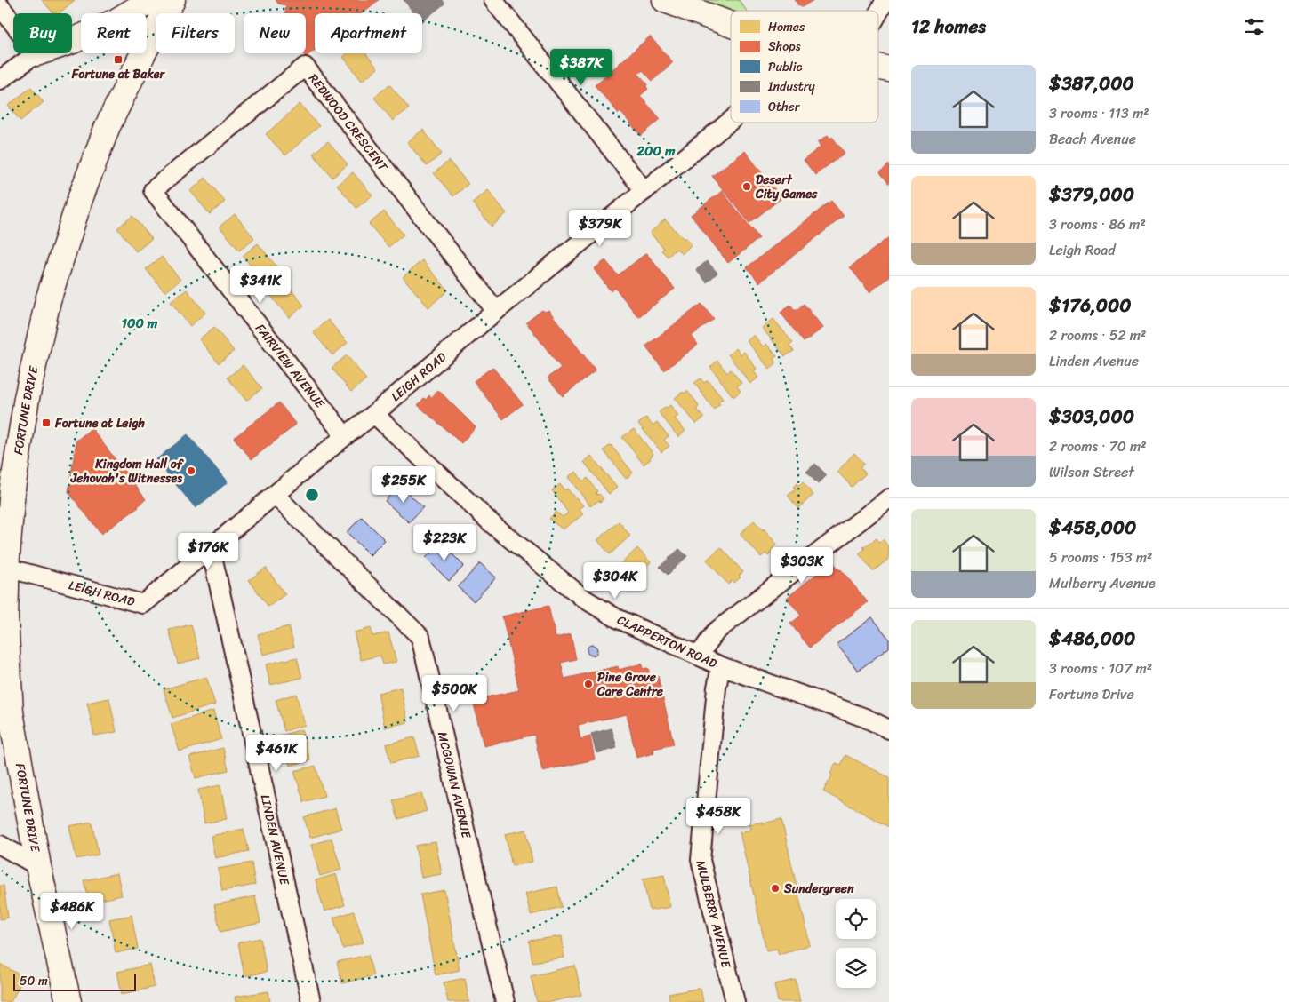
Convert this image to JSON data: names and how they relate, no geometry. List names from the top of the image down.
{
  "streets": {
    "main road": ["FORTUNE DRIVE"],
    "street": [
      "REDWOOD CRESCENT",
      "FAIRVIEW AVENUE",
      "LEIGH ROAD",
      "CLAPPERTON ROAD",
      "MCGOWAN AVENUE",
      "LINDEN AVENUE",
      "MULBERRY AVENUE"
    ]
  },
  "crossings": [
    ["REDWOOD CRESCENT", "FAIRVIEW AVENUE"],
    ["REDWOOD CRESCENT", "LEIGH ROAD"],
    ["FAIRVIEW AVENUE", "LEIGH ROAD"],
    ["LEIGH ROAD", "FORTUNE DRIVE"],
    ["LEIGH ROAD", "CLAPPERTON ROAD"],
    ["LEIGH ROAD", "MCGOWAN AVENUE"],
    ["LEIGH ROAD", "LINDEN AVENUE"],
    ["CLAPPERTON ROAD", "MULBERRY AVENUE"]
  ],
  "places": {
    "transit": ["Fortune at Baker", "Fortune at Leigh"],
    "other": [
      "Desert City Games",
      "Kingdom Hall of Jehovah's Witnesses",
      "Pine Grove Care Centre",
      "Sundergreen"
    ]
  },
  "legend": [
    "Homes",
    "Shops",
    "Public",
    "Industry",
    "Other"
  ],
  "scale_bar": "50 m",
  "page": {
    "heading": "12 homes",
    "chip": [
      "Buy",
      "Rent",
      "Filters",
      "New",
      "Apartment"
    ],
    "price": [
      "$387K",
      "$379K",
      "$341K",
      "$255K",
      "$223K",
      "$176K",
      "$303K",
      "$304K",
      "$500K",
      "$461K",
      "$458K",
      "$486K"
    ],
    "list": [
      {
        "name": "$387,000",
        "note": "3 rooms · 113 m² · Beach Avenue"
      },
      {
        "name": "$379,000",
        "note": "3 rooms · 86 m² · Leigh Road"
      },
      {
        "name": "$176,000",
        "note": "2 rooms · 52 m² · Linden Avenue"
      },
      {
        "name": "$303,000",
        "note": "2 rooms · 70 m² · Wilson Street"
      },
      {
        "name": "$458,000",
        "note": "5 rooms · 153 m² · Mulberry Avenue"
      },
      {
        "name": "$486,000",
        "note": "3 rooms · 107 m² · Fortune Drive"
      }
    ],
    "scale": "50 m"
  },
  "rings": ["200 m", "100 m"]
}
